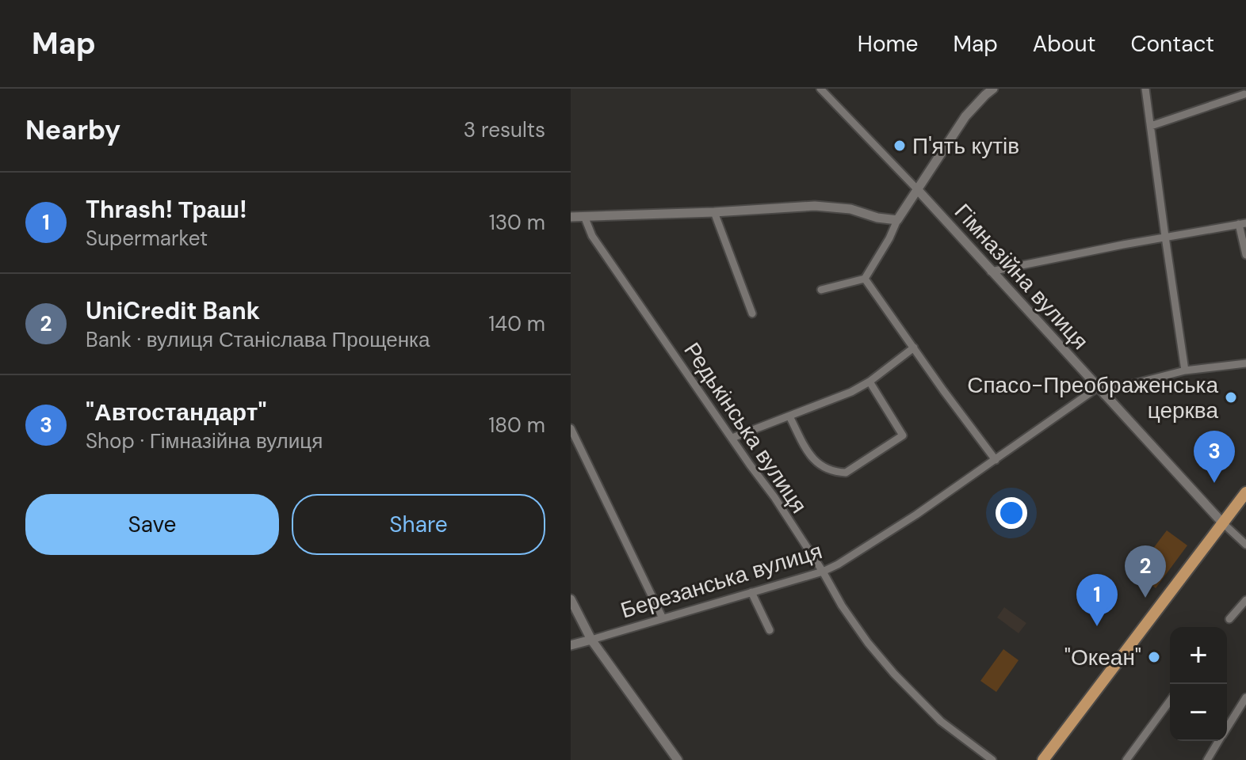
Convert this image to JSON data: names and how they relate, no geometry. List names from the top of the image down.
{
  "streets": {
    "street": ["Гімназійна вулиця", "Редькінська вулиця", "Березанська вулиця"]
  },
  "crossings": [
    ["Гімназійна вулиця", "Березанська вулиця"],
    ["Редькінська вулиця", "Березанська вулиця"]
  ],
  "places": ["П'ять кутів", "Спасо-Преображенська церква", "\"Океан\""],
  "page": {
    "header": "Map",
    "nav": [
      "Home",
      "Map",
      "About",
      "Contact"
    ],
    "heading": ["Nearby", "3 results"],
    "list": [
      {
        "mark": "1",
        "name": "Thrash! Траш!",
        "note": "Supermarket",
        "value": "130 m"
      },
      {
        "mark": "2",
        "name": "UniCredit Bank",
        "note": "Bank · вулиця Станіслава Прощенка",
        "value": "140 m"
      },
      {
        "mark": "3",
        "name": "\"Автостандарт\"",
        "note": "Shop · Гімназійна вулиця",
        "value": "180 m"
      }
    ],
    "pins": ["3", "2", "1"],
    "buttons": ["Save", "Share"],
    "map_buttons": ["+", "−"]
  }
}
